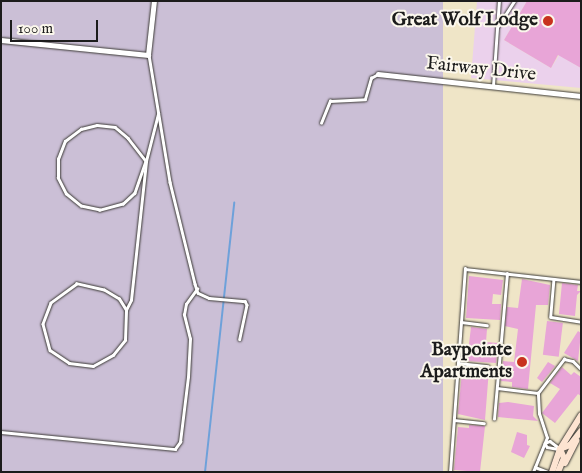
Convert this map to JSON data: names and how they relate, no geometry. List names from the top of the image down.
{
  "streets": {
    "street": ["Fairway Drive"]
  },
  "places": ["Great Wolf Lodge", "Baypointe Apartments"],
  "scale_bar": "100 m"
}
